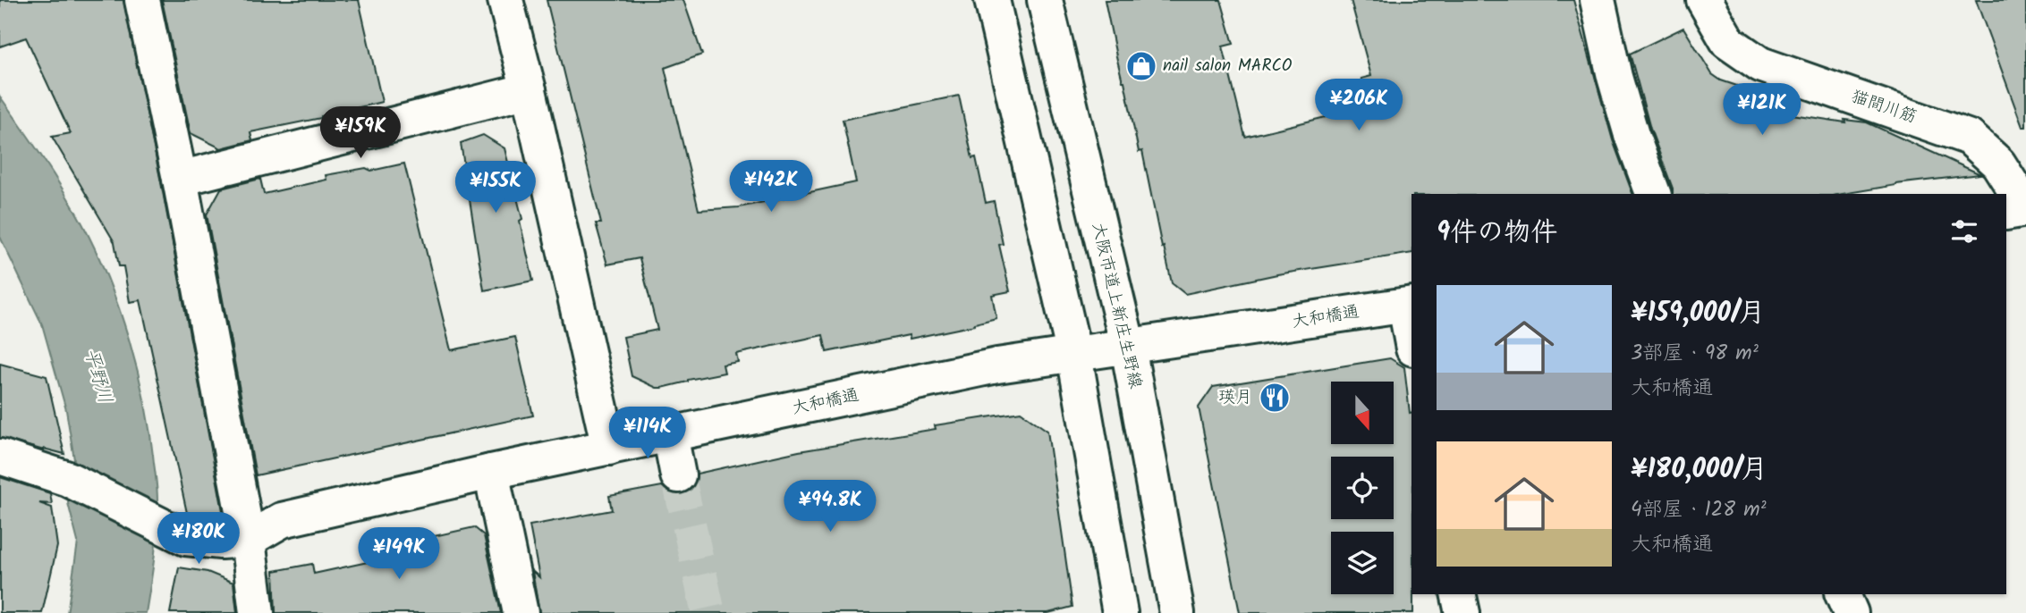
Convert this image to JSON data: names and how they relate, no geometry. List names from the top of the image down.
{
  "streets": {
    "street": ["猫間川筋", "大阪市道上新庄生野線", "大和橋通"]
  },
  "crossings": [
    ["大阪市道上新庄生野線", "大和橋通"]
  ],
  "water": ["平野川"],
  "places": {
    "shop": ["nail salon MARCO"],
    "restaurant": ["瑛月"]
  },
  "north": "bottom",
  "page": {
    "price": [
      "¥206K",
      "¥121K",
      "¥159K",
      "¥142K",
      "¥155K",
      "¥114K",
      "¥94.8K",
      "¥180K",
      "¥149K"
    ],
    "heading": "9件の物件",
    "list": [
      {
        "name": "¥159,000/月",
        "note": "3部屋 · 98 m² · 大和橋通"
      },
      {
        "name": "¥180,000/月",
        "note": "4部屋 · 128 m² · 大和橋通"
      }
    ]
  }
}
